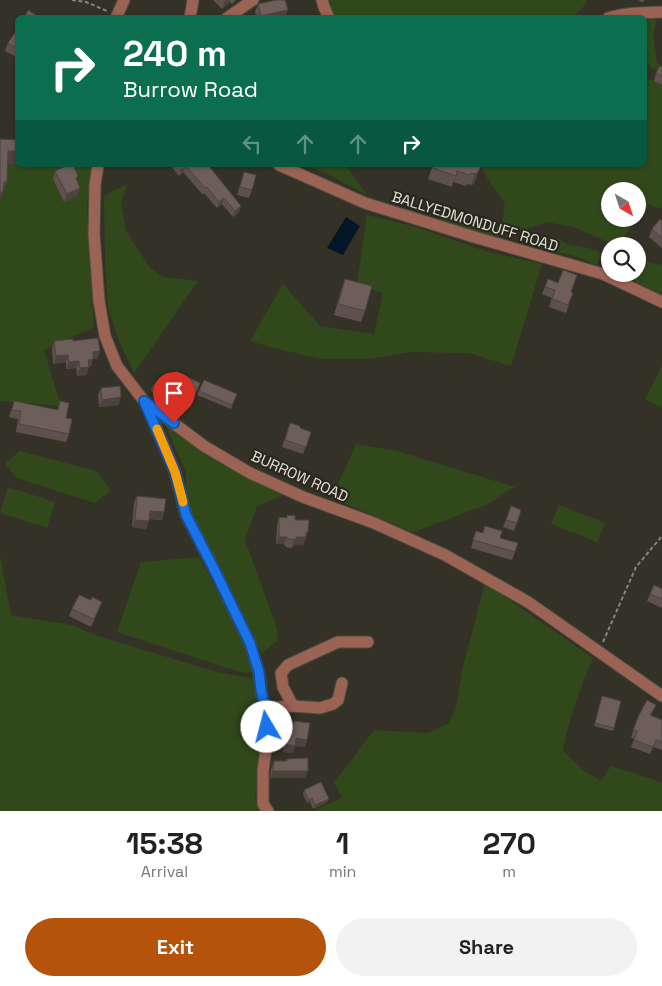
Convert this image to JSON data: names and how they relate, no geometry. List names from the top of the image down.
{
  "streets": {
    "street": ["BALLYEDMONDUFF ROAD", "BURROW ROAD"]
  },
  "north": "bottom right",
  "page": {
    "turn": ["240 m", "Burrow Road"],
    "eta": [
      "15:38",
      "Arrival",
      "1",
      "min",
      "270",
      "m"
    ],
    "buttons": ["Exit", "Share"]
  }
}
